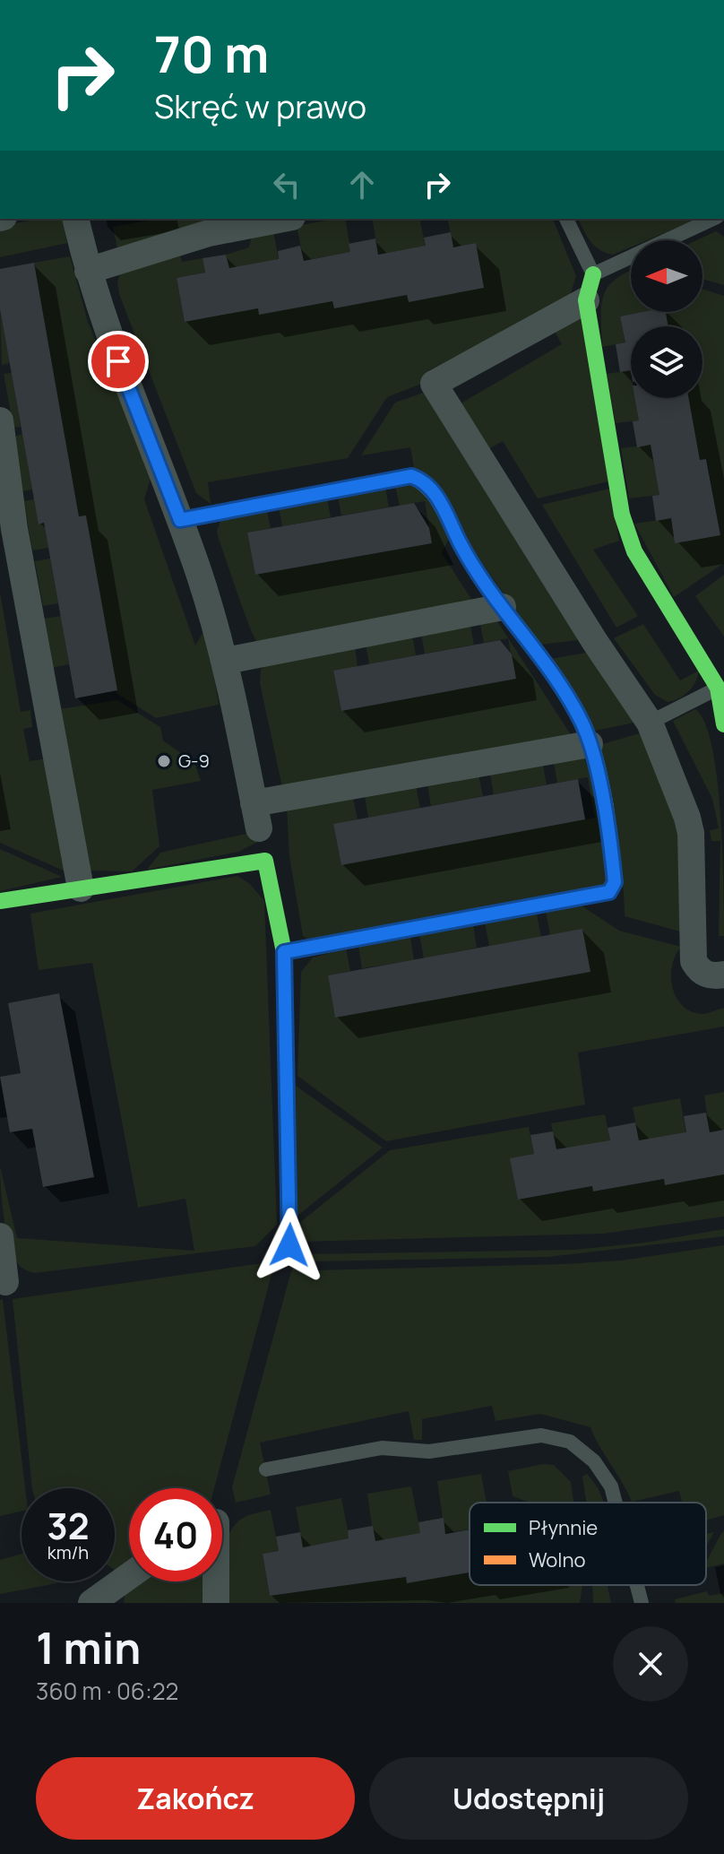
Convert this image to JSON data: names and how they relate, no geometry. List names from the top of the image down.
{
  "places": ["G-9"],
  "legend": ["Płynnie", "Wolno"],
  "north": "left",
  "page": {
    "turn": ["70 m", "Skręć w prawo"],
    "speed": "32 km/h",
    "limit": "40",
    "heading": ["1 min", "360 m · 06:22"],
    "buttons": ["Zakończ", "Udostępnij"]
  }
}
